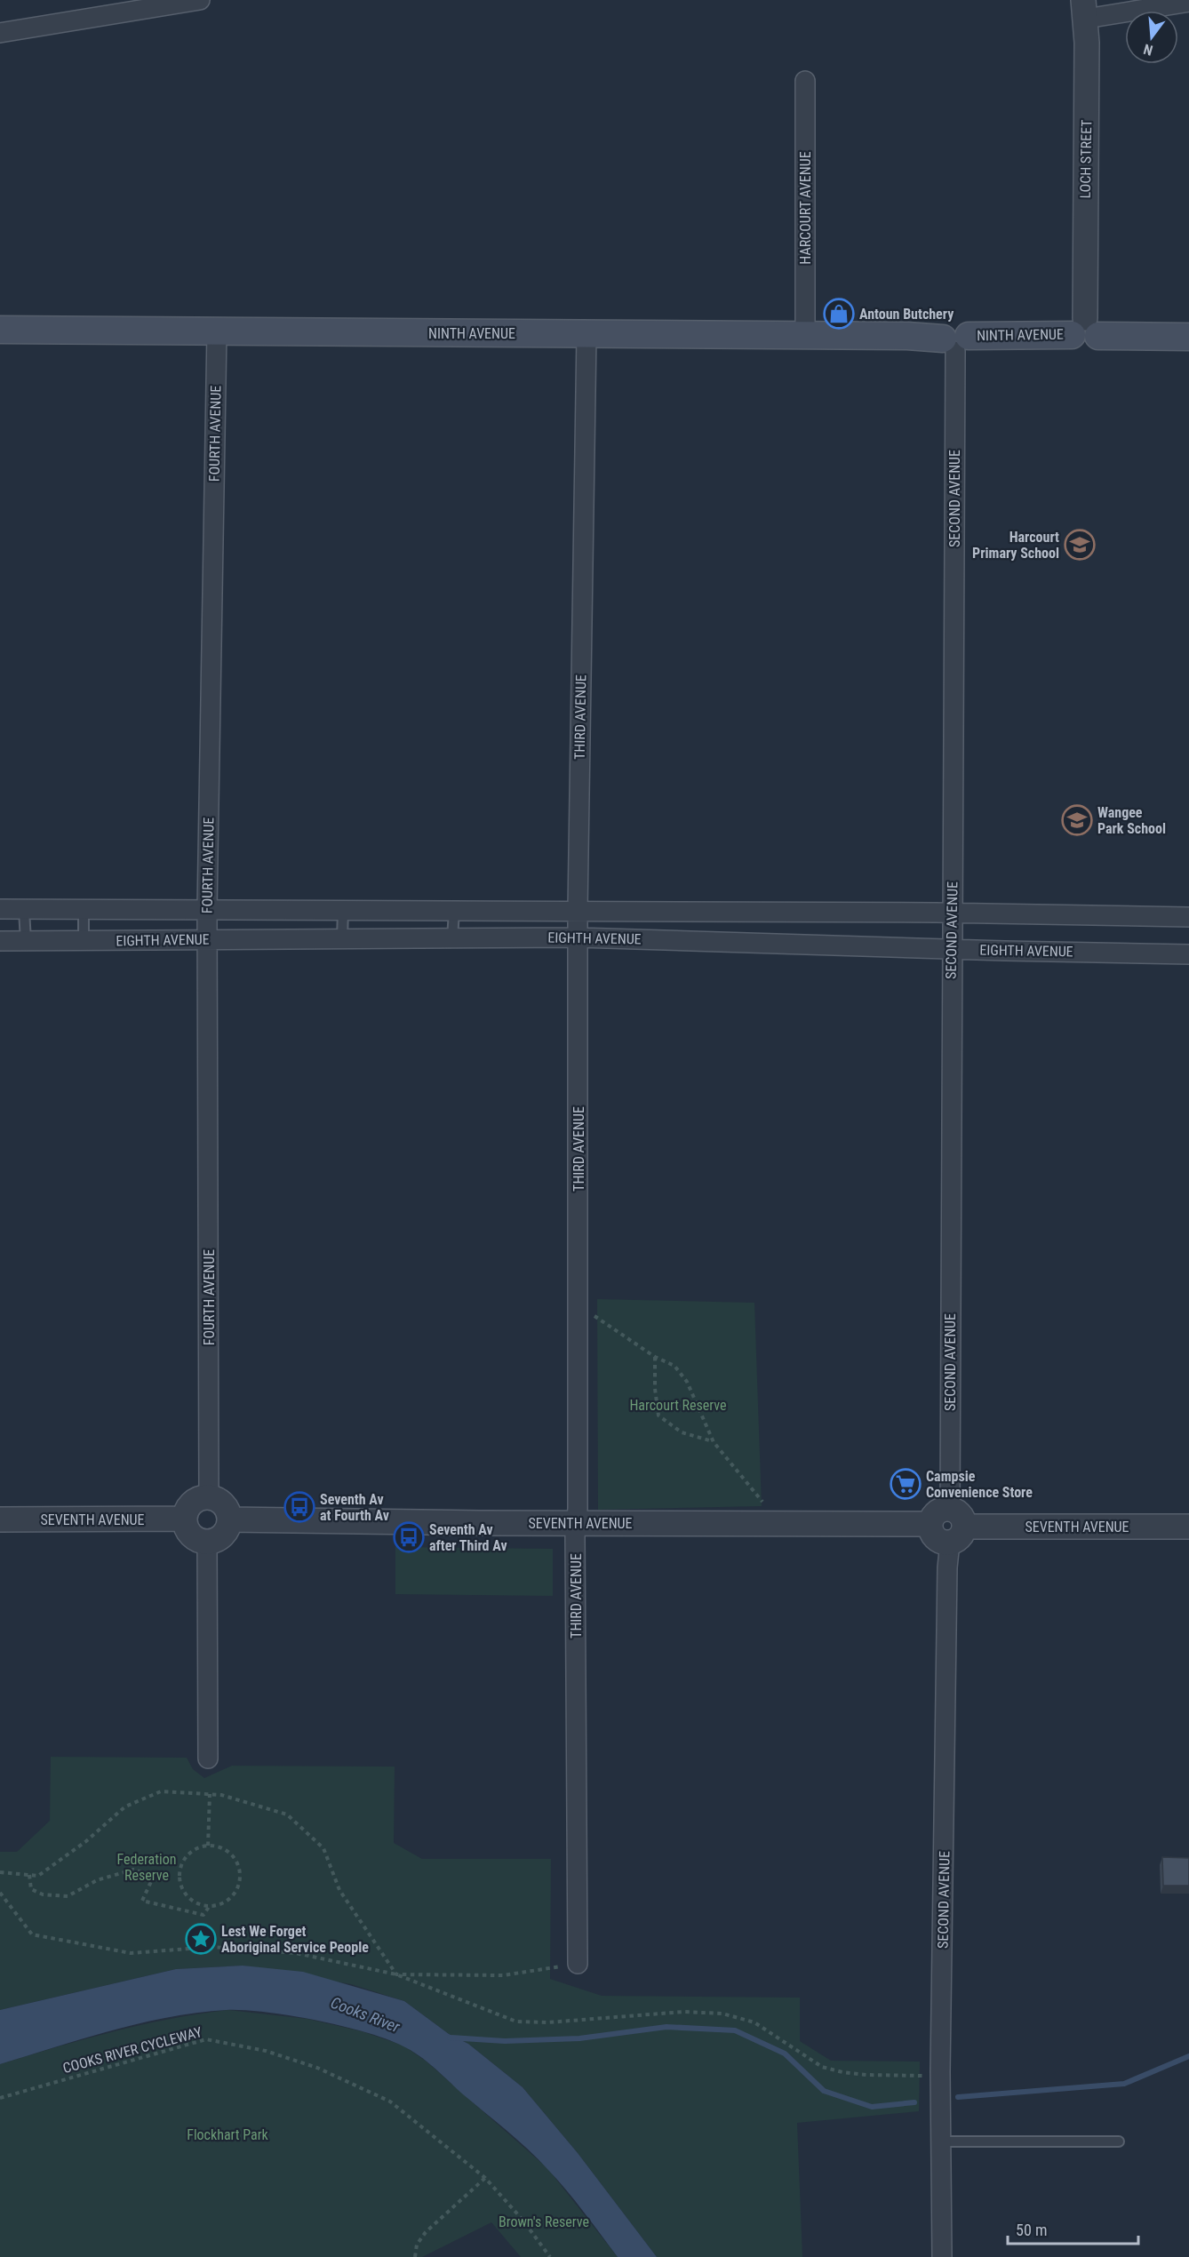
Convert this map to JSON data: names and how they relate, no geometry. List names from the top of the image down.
{
  "streets": {
    "main road": ["NINTH AVENUE"],
    "street": [
      "LOCH STREET",
      "HARCOURT AVENUE",
      "FOURTH AVENUE",
      "SECOND AVENUE",
      "THIRD AVENUE",
      "EIGHTH AVENUE",
      "SEVENTH AVENUE"
    ],
    "path": ["COOKS RIVER CYCLEWAY"]
  },
  "crossings": [
    ["LOCH STREET", "NINTH AVENUE"],
    ["HARCOURT AVENUE", "NINTH AVENUE"],
    ["NINTH AVENUE", "FOURTH AVENUE"],
    ["NINTH AVENUE", "SECOND AVENUE"],
    ["NINTH AVENUE", "THIRD AVENUE"],
    ["FOURTH AVENUE", "EIGHTH AVENUE"],
    ["FOURTH AVENUE", "SEVENTH AVENUE"],
    ["SECOND AVENUE", "EIGHTH AVENUE"],
    ["SECOND AVENUE", "SEVENTH AVENUE"],
    ["THIRD AVENUE", "EIGHTH AVENUE"],
    ["THIRD AVENUE", "SEVENTH AVENUE"]
  ],
  "water": ["Cooks River"],
  "parks": [
    "Harcourt Reserve",
    "Federation Reserve",
    "Flockhart Park",
    "Brown's Reserve"
  ],
  "places": {
    "shop": ["Antoun Butchery"],
    "school or university": ["Harcourt Primary School", "Wangee Park School"],
    "supermarket": ["Campsie Convenience Store"],
    "bus stop": ["Seventh Av at Fourth Av", "Seventh Av after Third Av"],
    "place": ["Lest We Forget Aboriginal Service People"]
  },
  "scale_bar": "50 m",
  "north": "bottom"
}
